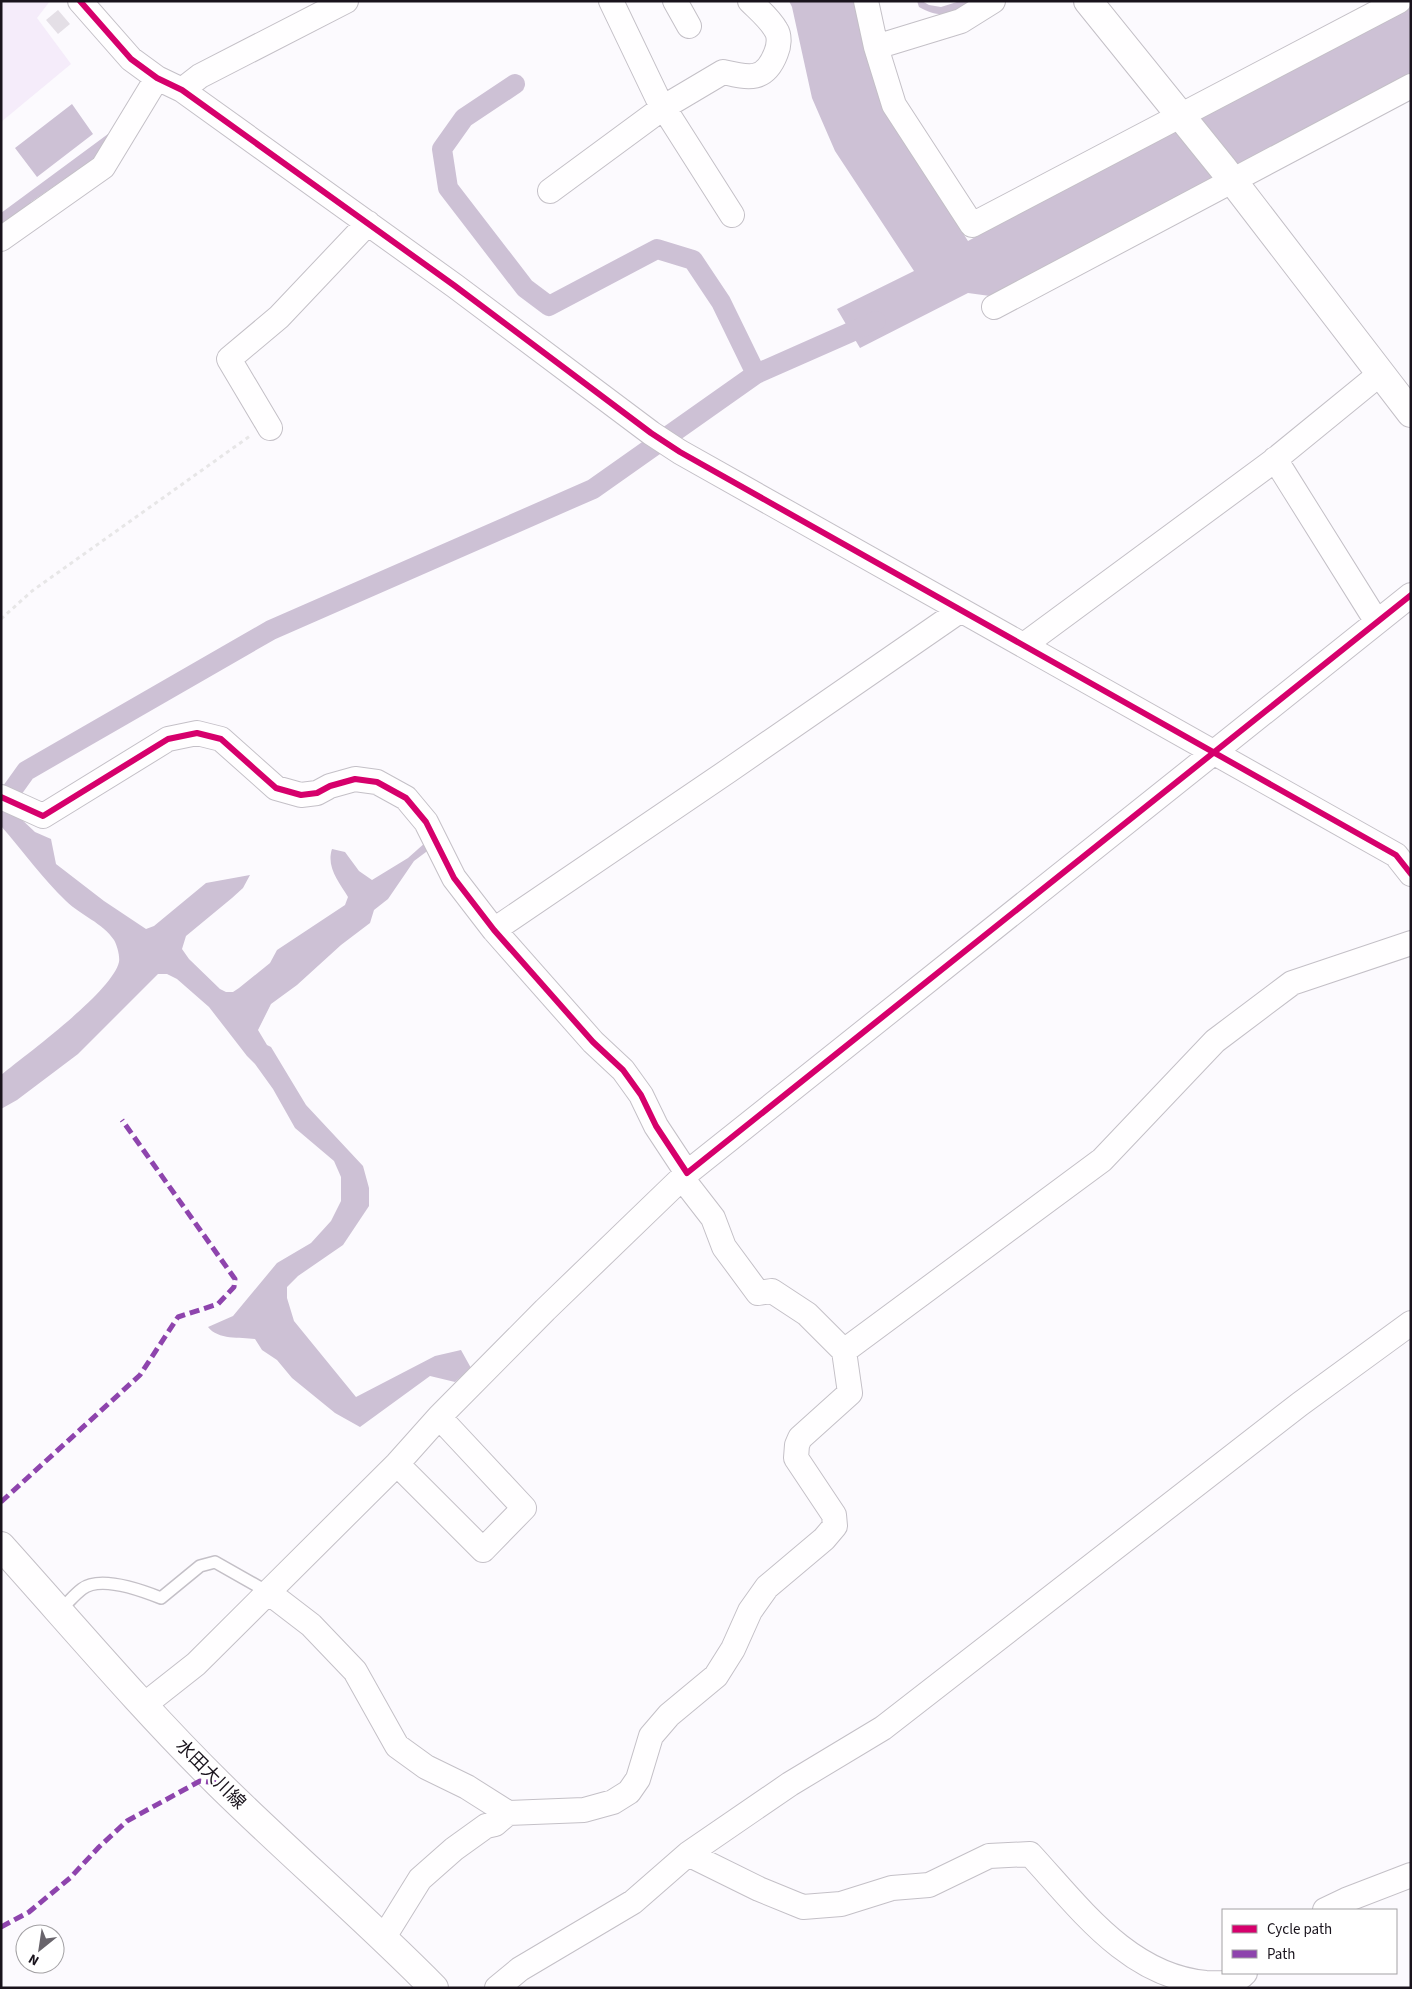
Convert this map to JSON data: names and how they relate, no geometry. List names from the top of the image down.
{
  "streets": {
    "main road": ["水田大川線"]
  },
  "legend": ["Cycle path", "Path"],
  "north": "bottom left"
}
